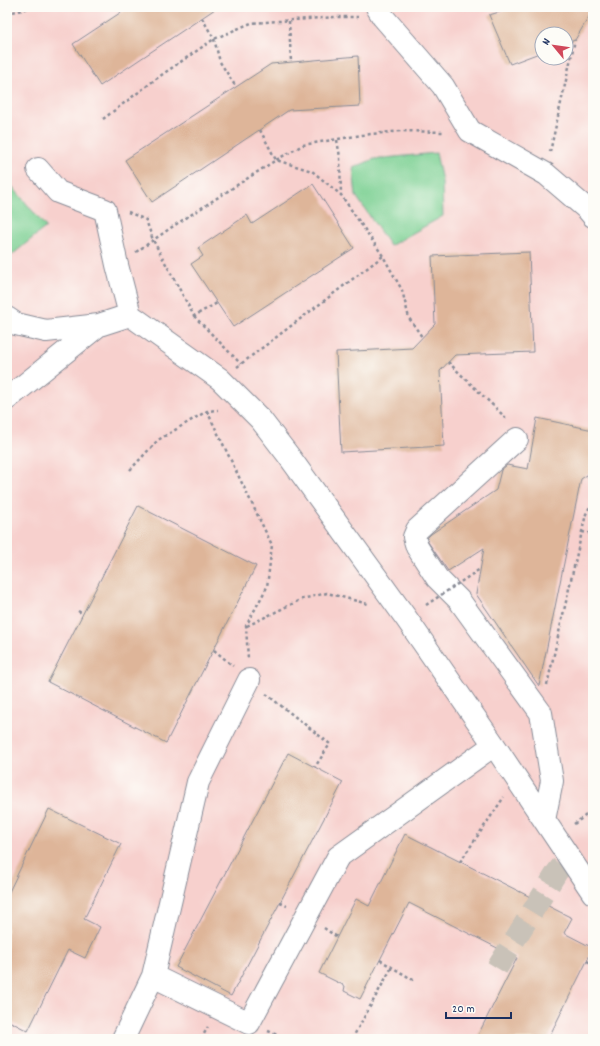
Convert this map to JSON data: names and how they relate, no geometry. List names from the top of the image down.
{
  "scale_bar": "20 m",
  "north": "top left"
}
